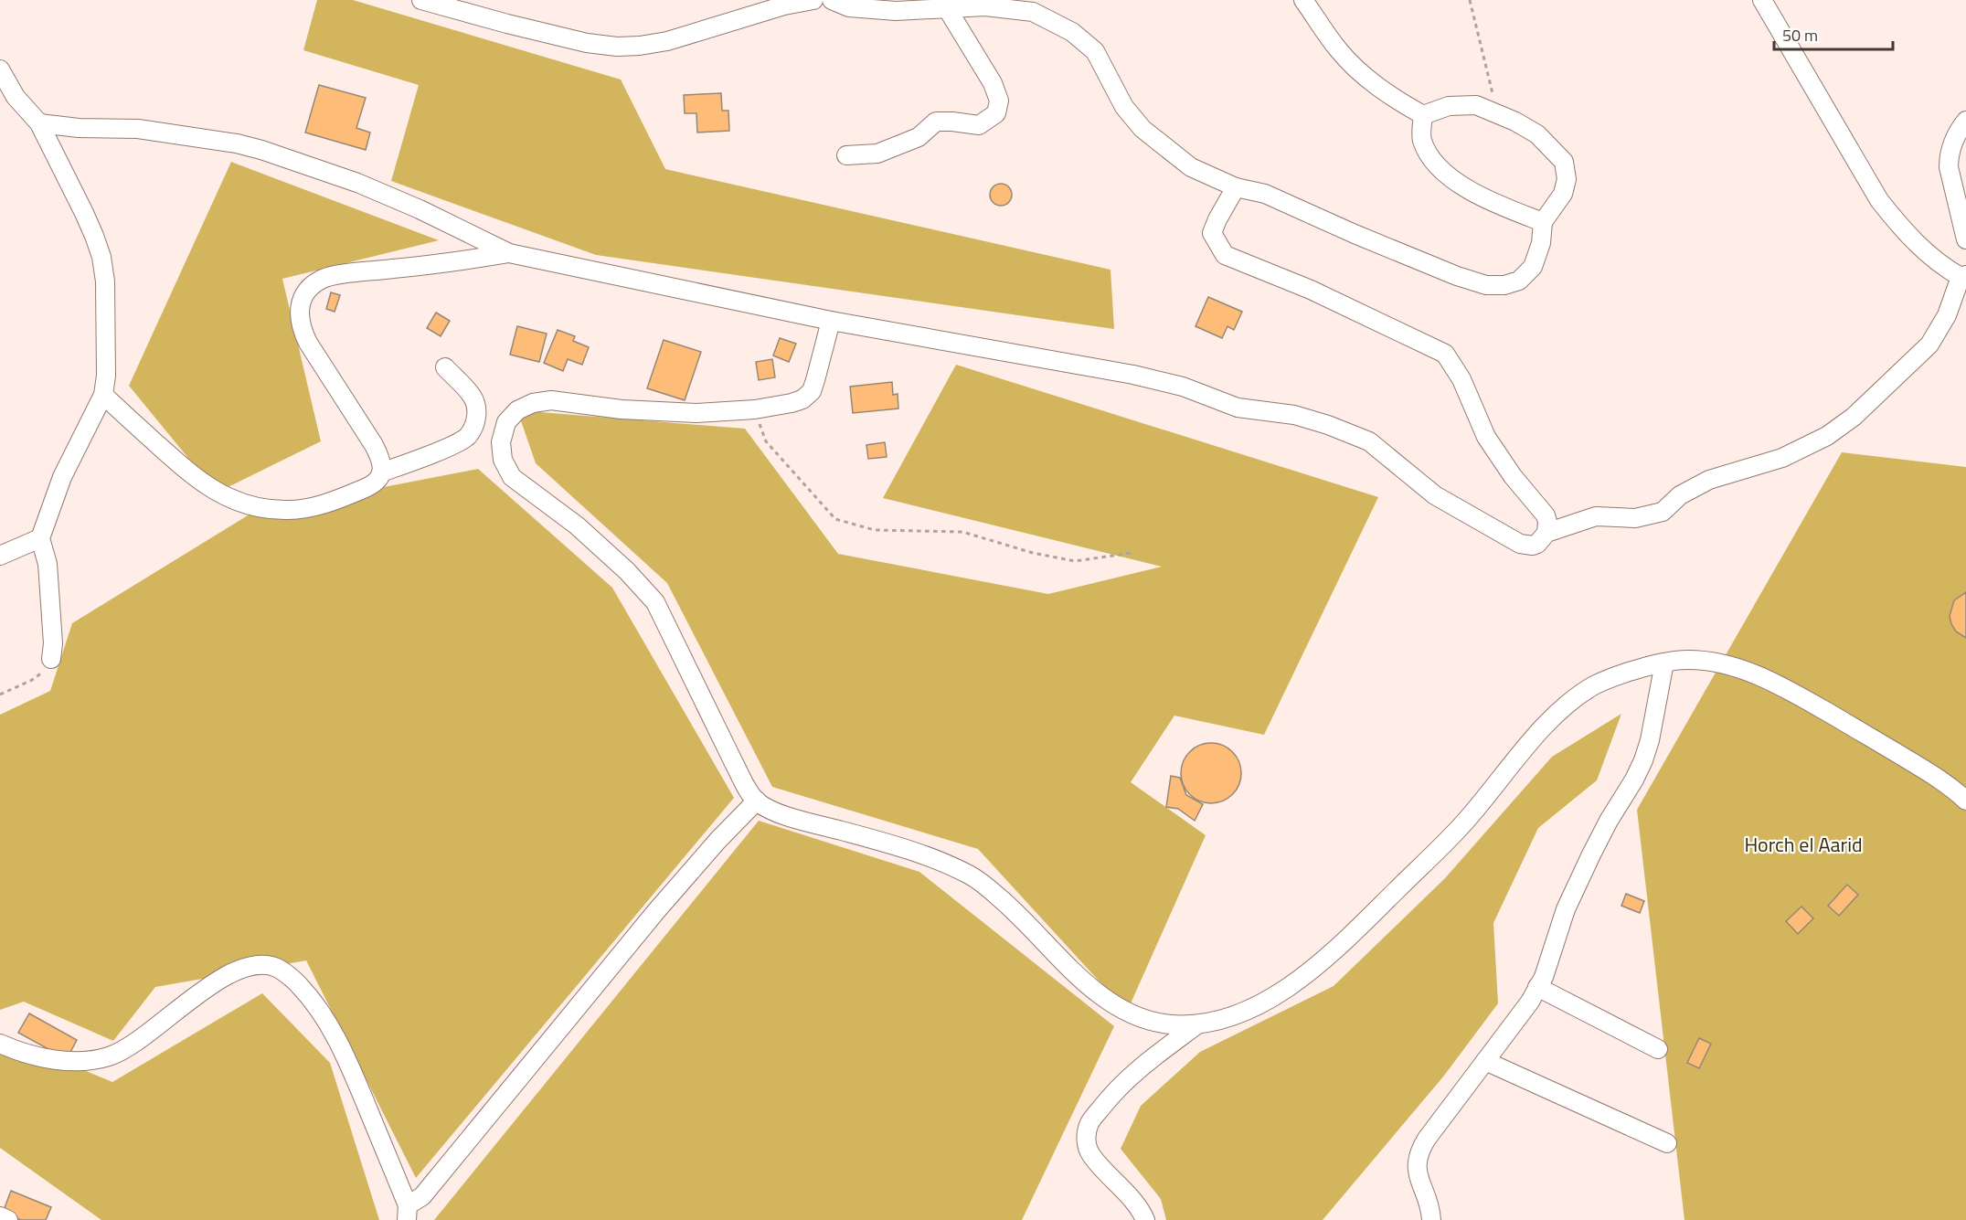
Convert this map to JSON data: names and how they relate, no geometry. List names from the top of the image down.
{
  "parks": ["Horch el Aarid"],
  "scale_bar": "50 m"
}
